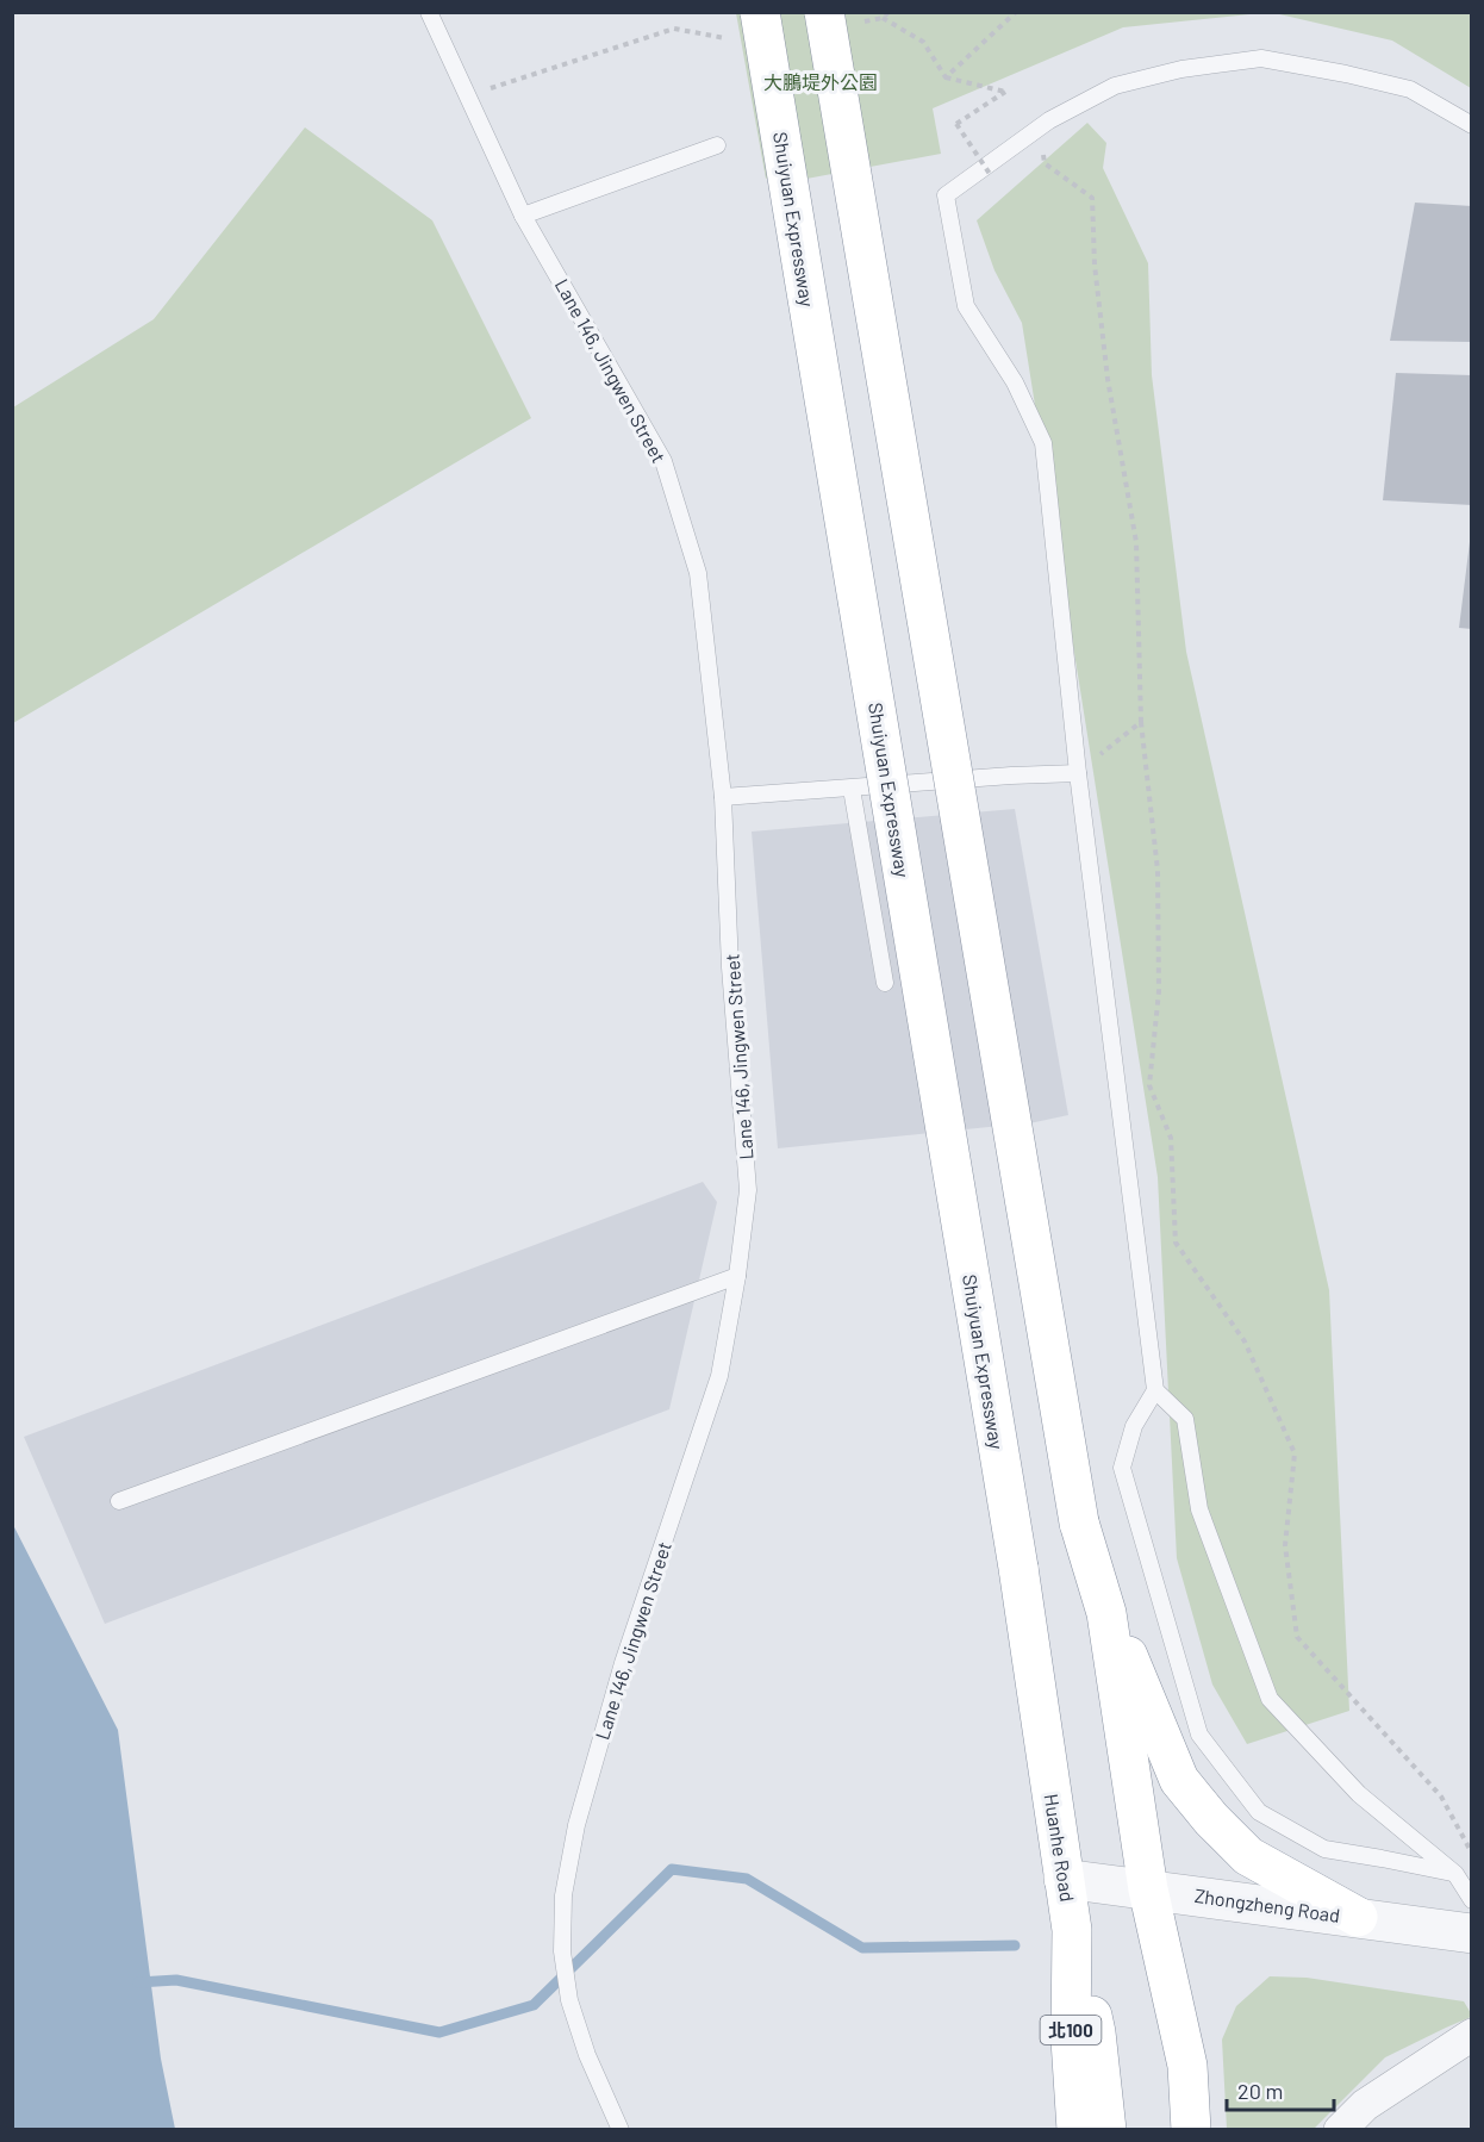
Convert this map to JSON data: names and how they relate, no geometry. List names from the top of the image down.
{
  "streets": {
    "highway": ["Shuiyuan Expressway", "Huanhe Road", "北100"],
    "street": ["Zhongzheng Road"],
    "lane": ["Lane 146, Jingwen Street"]
  },
  "crossings": [
    ["Shuiyuan Expressway", "Huanhe Road"],
    ["Huanhe Road", "Zhongzheng Road"]
  ],
  "parks": ["大鵬堤外公園"],
  "scale_bar": "20 m"
}
